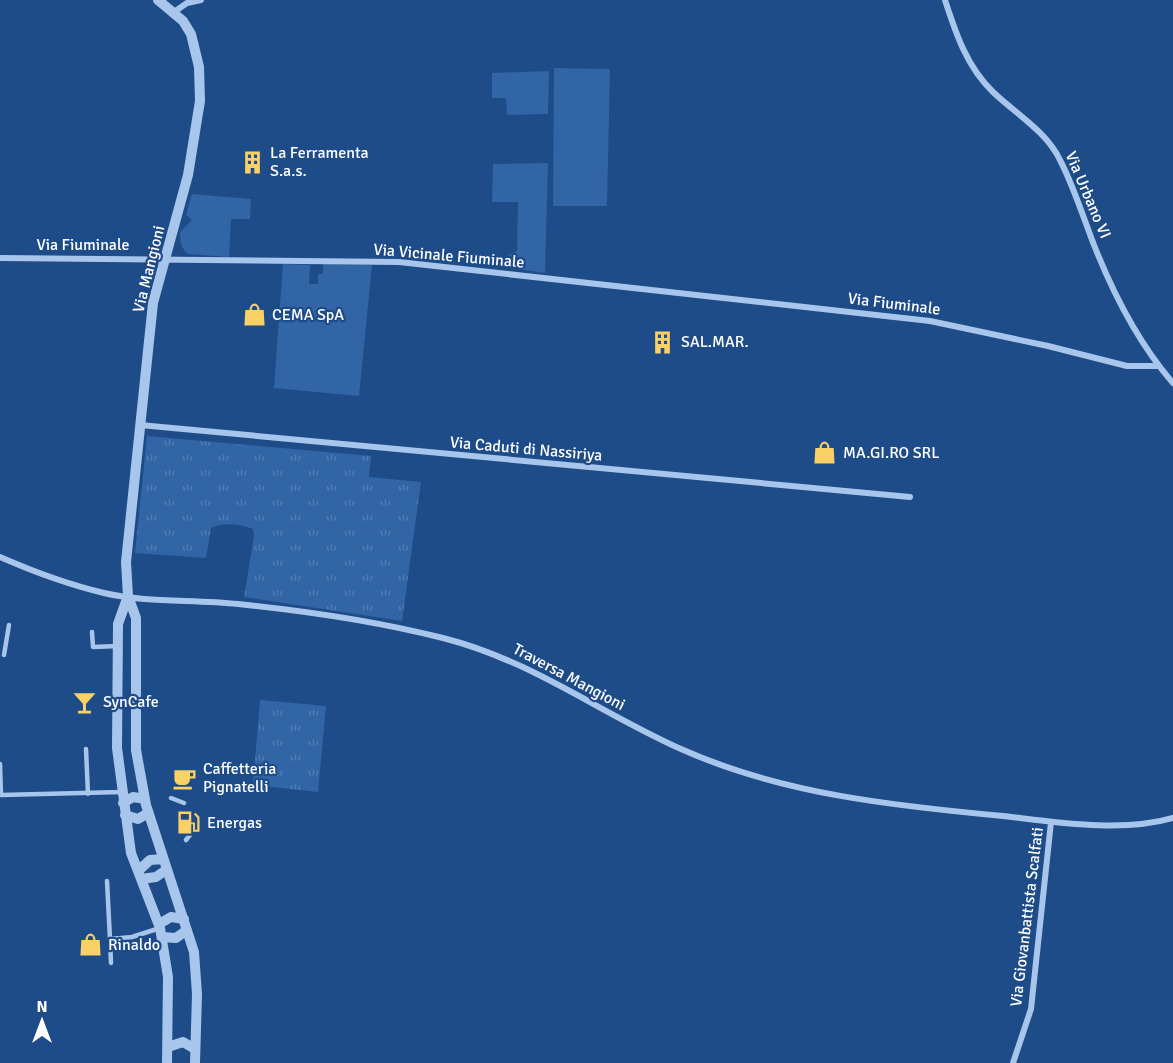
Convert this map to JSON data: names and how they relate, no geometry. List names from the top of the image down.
{
  "streets": {
    "street": [
      "Via Urbano VI",
      "Via Fiuminale",
      "Via Vicinale Fiuminale",
      "Via Mangioni",
      "Via Caduti di Nassiriya",
      "Traversa Mangioni",
      "Via Giovanbattista Scalfati"
    ]
  },
  "crossings": [
    ["Via Urbano VI", "Via Fiuminale"],
    ["Via Fiuminale", "Via Vicinale Fiuminale"],
    ["Via Fiuminale", "Via Mangioni"],
    ["Via Vicinale Fiuminale", "Via Mangioni"],
    ["Via Mangioni", "Via Caduti di Nassiriya"],
    ["Via Mangioni", "Traversa Mangioni"],
    ["Traversa Mangioni", "Via Giovanbattista Scalfati"]
  ],
  "places": {
    "building": ["La Ferramenta S.a.s.", "SAL.MAR."],
    "shop": ["CEMA SpA", "MA.GI.RO SRL", "Rinaldo"],
    "bar": ["SynCafe"],
    "cafe": ["Caffetteria Pignatelli"],
    "fuel station": ["Energas"]
  },
  "north": "top"
}
